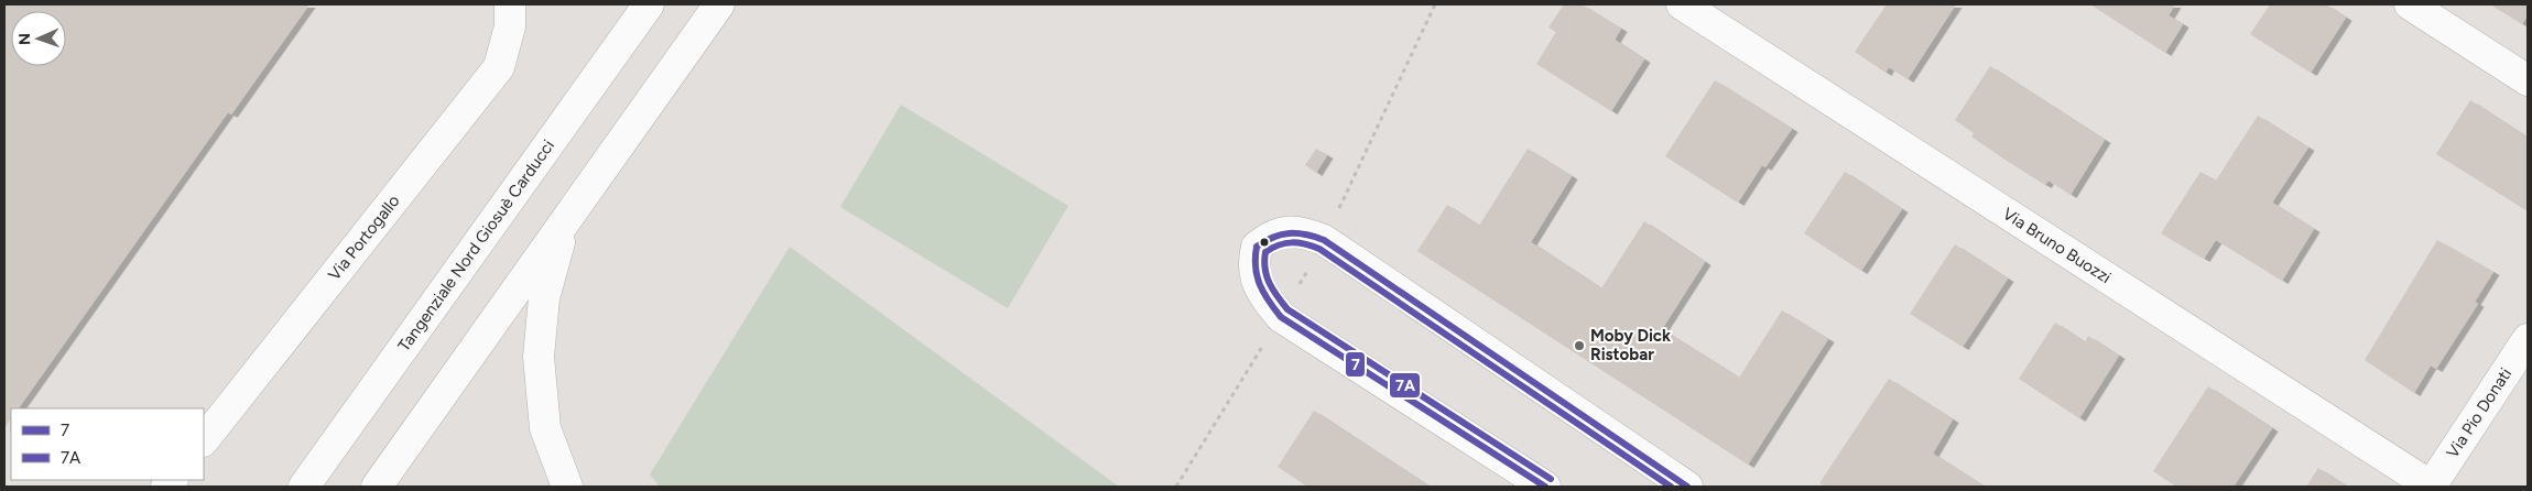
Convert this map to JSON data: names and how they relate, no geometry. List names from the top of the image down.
{
  "streets": {
    "main road": [
      "Via Portogallo",
      "Tangenziale Nord Giosuè Carducci",
      "Via Bruno Buozzi",
      "Via Pio Donati"
    ]
  },
  "crossings": [
    ["Via Bruno Buozzi", "Via Pio Donati"]
  ],
  "places": ["Moby Dick Ristobar"],
  "lines": ["transit line 7", "transit line 7A"],
  "legend": ["7", "7A"],
  "north": "left"
}
